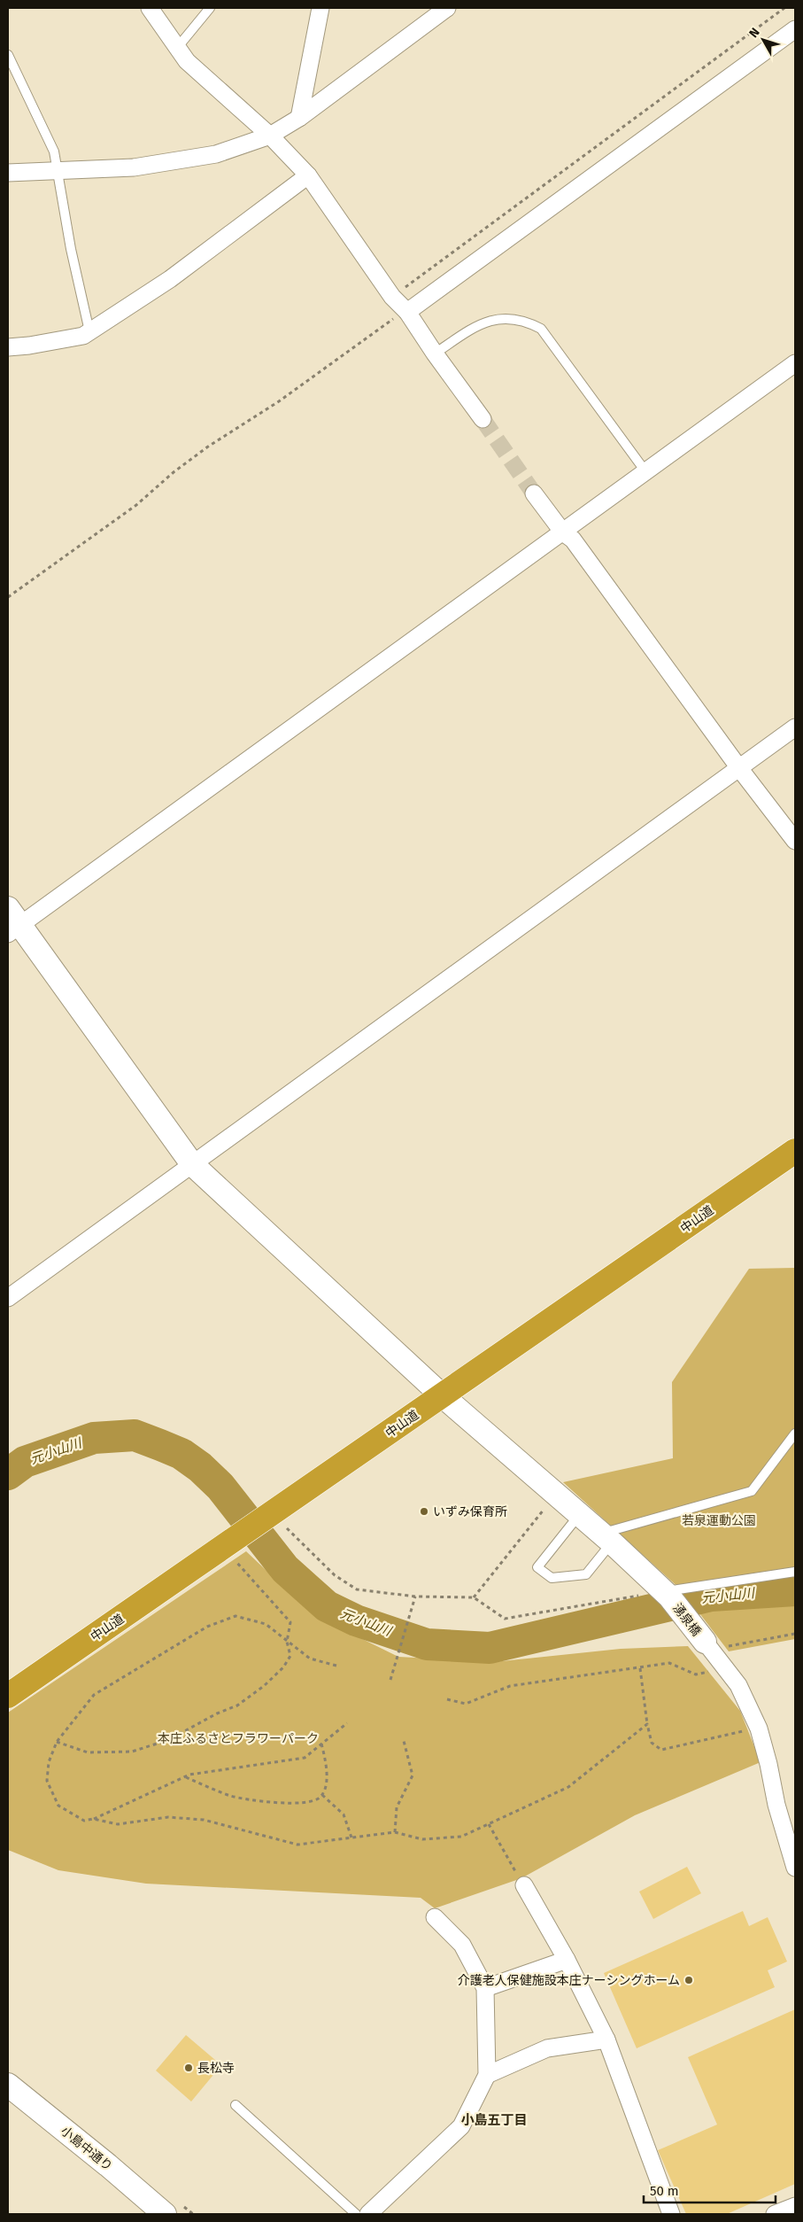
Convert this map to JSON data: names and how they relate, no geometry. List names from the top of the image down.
{
  "streets": {
    "highway": ["中山道"],
    "street": ["湧泉橋", "小島中通り"]
  },
  "crossings": [
    ["中山道", "湧泉橋"]
  ],
  "districts": ["小島五丁目"],
  "water": ["元小山川"],
  "parks": ["若泉運動公園", "本庄ふるさとフラワーパーク"],
  "places": ["いずみ保育所", "介護老人保健施設本庄ナーシングホーム", "長松寺"],
  "scale_bar": "50 m",
  "north": "top left"
}
